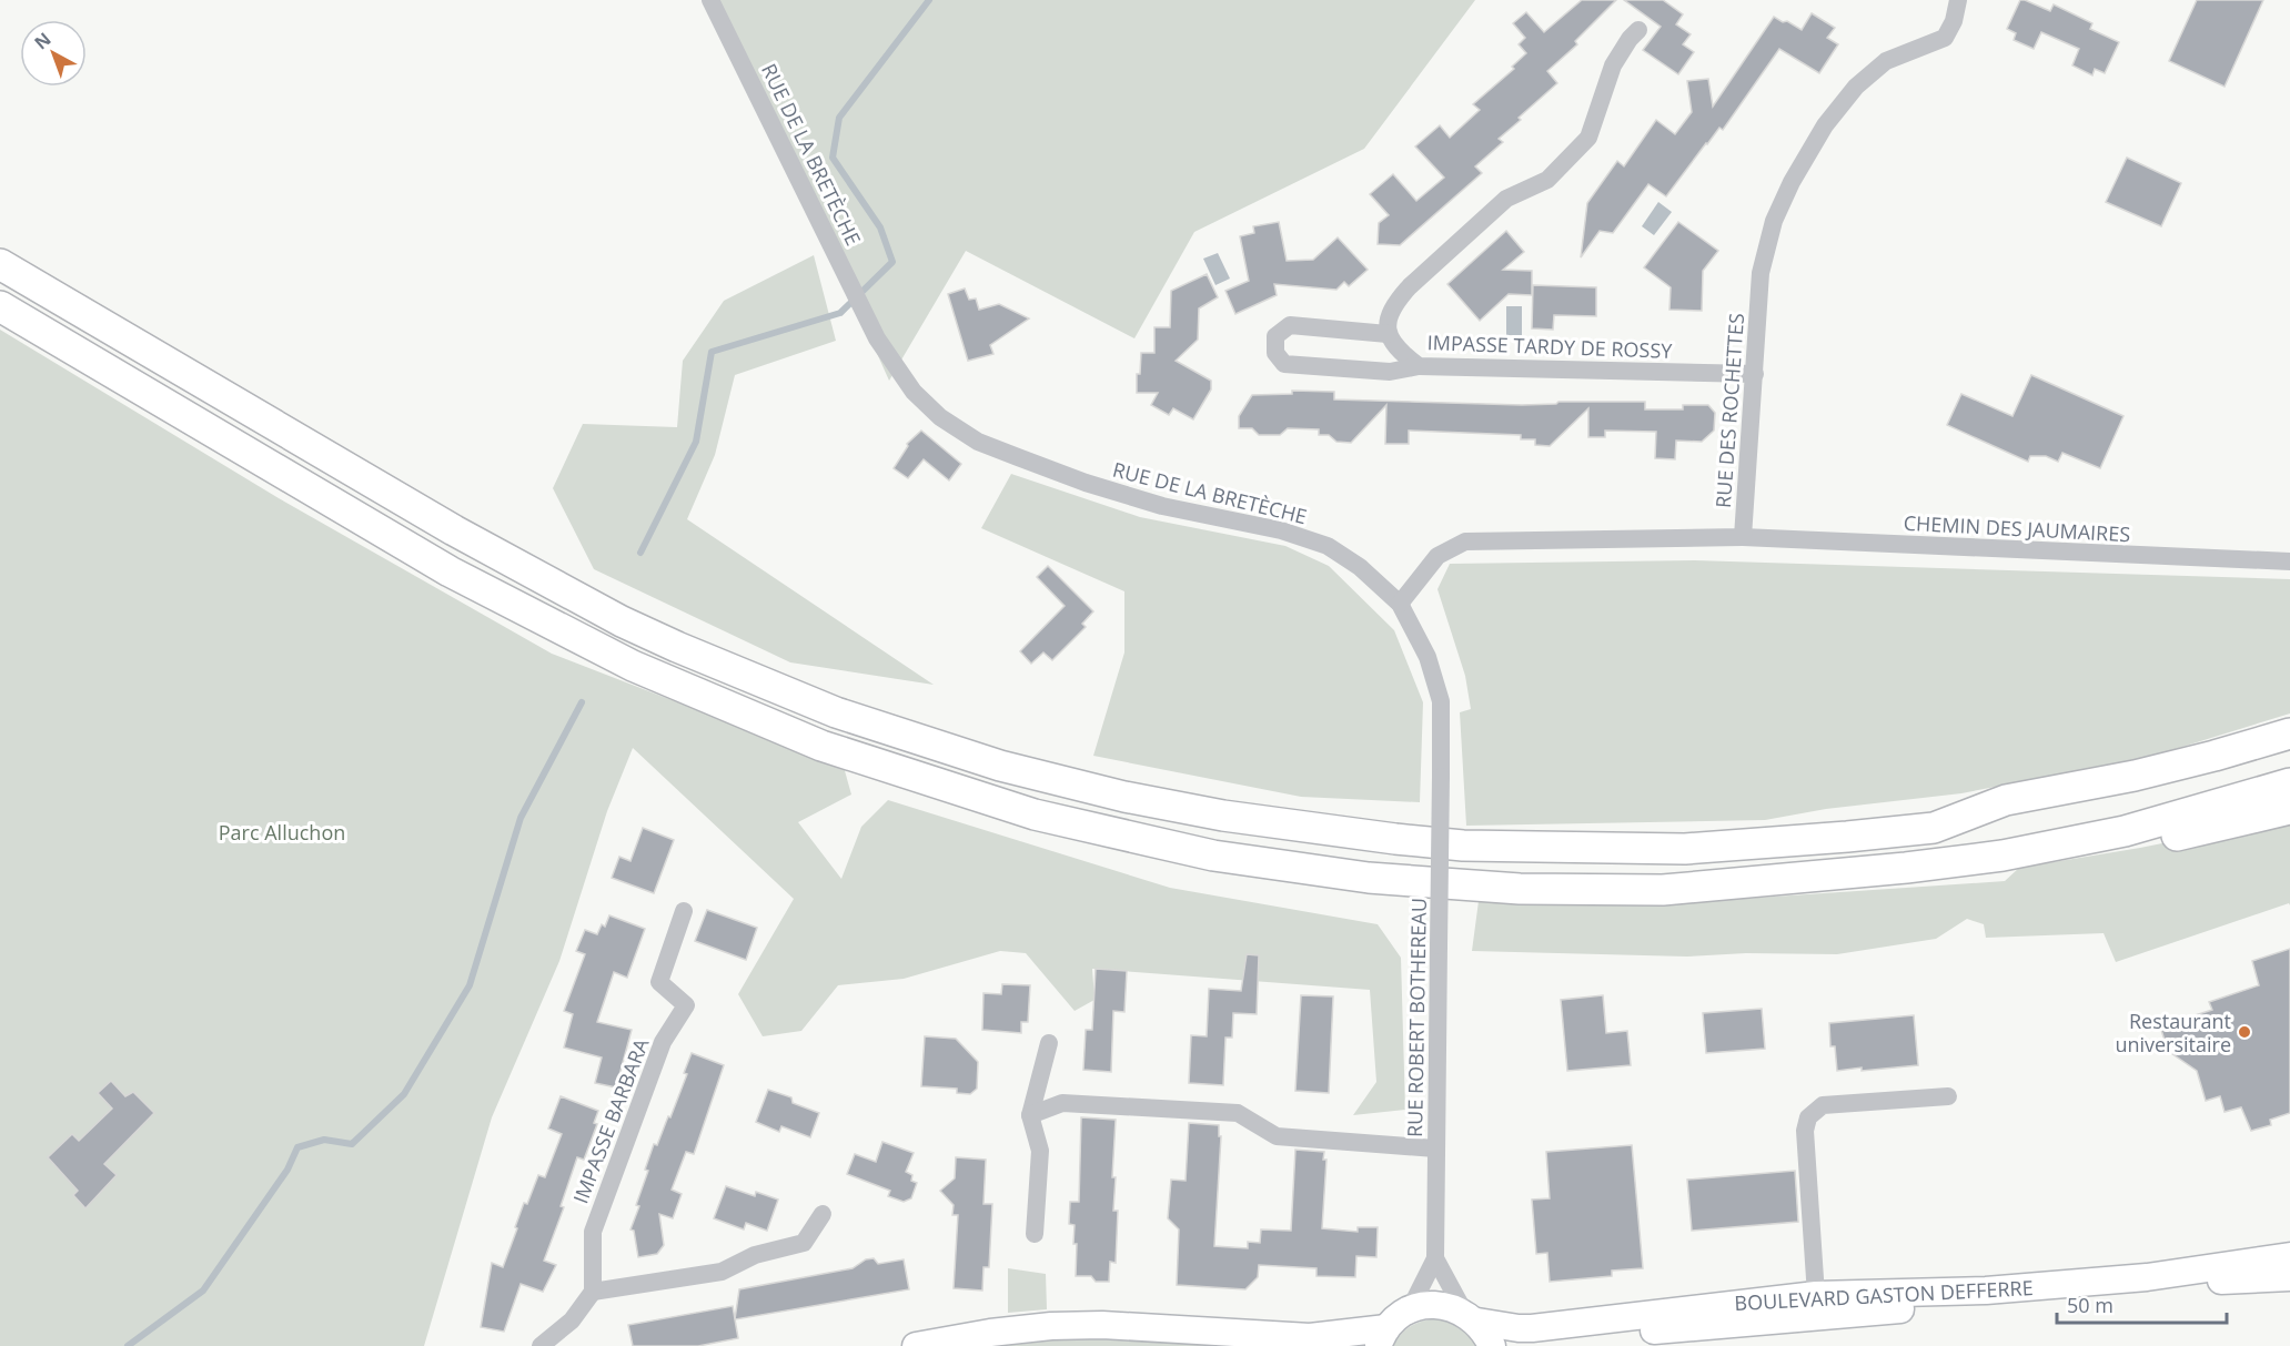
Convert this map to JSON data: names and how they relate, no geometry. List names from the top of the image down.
{
  "streets": {
    "main road": ["BOULEVARD GASTON DEFFERRE"],
    "street": [
      "RUE DE LA BRETÈCHE",
      "IMPASSE TARDY DE ROSSY",
      "RUE DES ROCHETTES",
      "CHEMIN DES JAUMAIRES",
      "RUE ROBERT BOTHEREAU",
      "IMPASSE BARBARA"
    ]
  },
  "crossings": [
    ["RUE DE LA BRETÈCHE", "RUE DES ROCHETTES"],
    ["RUE DE LA BRETÈCHE", "RUE ROBERT BOTHEREAU"],
    ["IMPASSE TARDY DE ROSSY", "RUE DES ROCHETTES"],
    ["RUE DES ROCHETTES", "CHEMIN DES JAUMAIRES"],
    ["RUE ROBERT BOTHEREAU", "BOULEVARD GASTON DEFFERRE"]
  ],
  "parks": ["Parc Alluchon"],
  "places": ["Restaurant universitaire"],
  "scale_bar": "50 m",
  "north": "top left"
}
